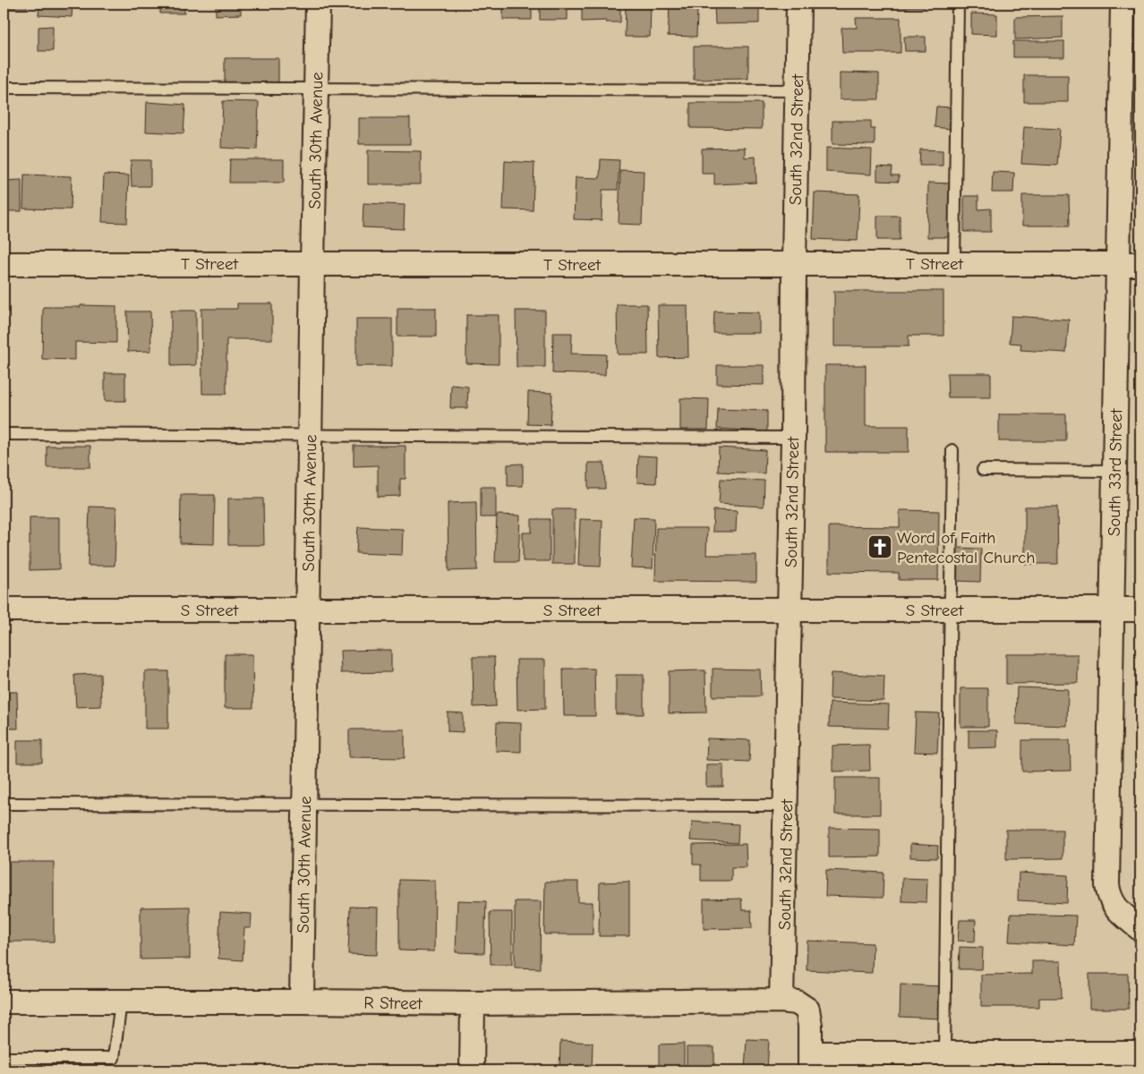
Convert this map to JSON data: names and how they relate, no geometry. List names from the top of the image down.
{
  "streets": {
    "street": [
      "South 32nd Street",
      "South 30th Avenue",
      "T Street",
      "South 33rd Street",
      "S Street",
      "R Street"
    ]
  },
  "crossings": [
    ["South 32nd Street", "T Street"],
    ["South 32nd Street", "S Street"],
    ["South 32nd Street", "R Street"],
    ["South 30th Avenue", "T Street"],
    ["South 30th Avenue", "S Street"],
    ["South 30th Avenue", "R Street"],
    ["T Street", "South 33rd Street"],
    ["South 33rd Street", "S Street"]
  ],
  "places": {
    "church": ["Word of Faith Pentecostal Church"]
  }
}
